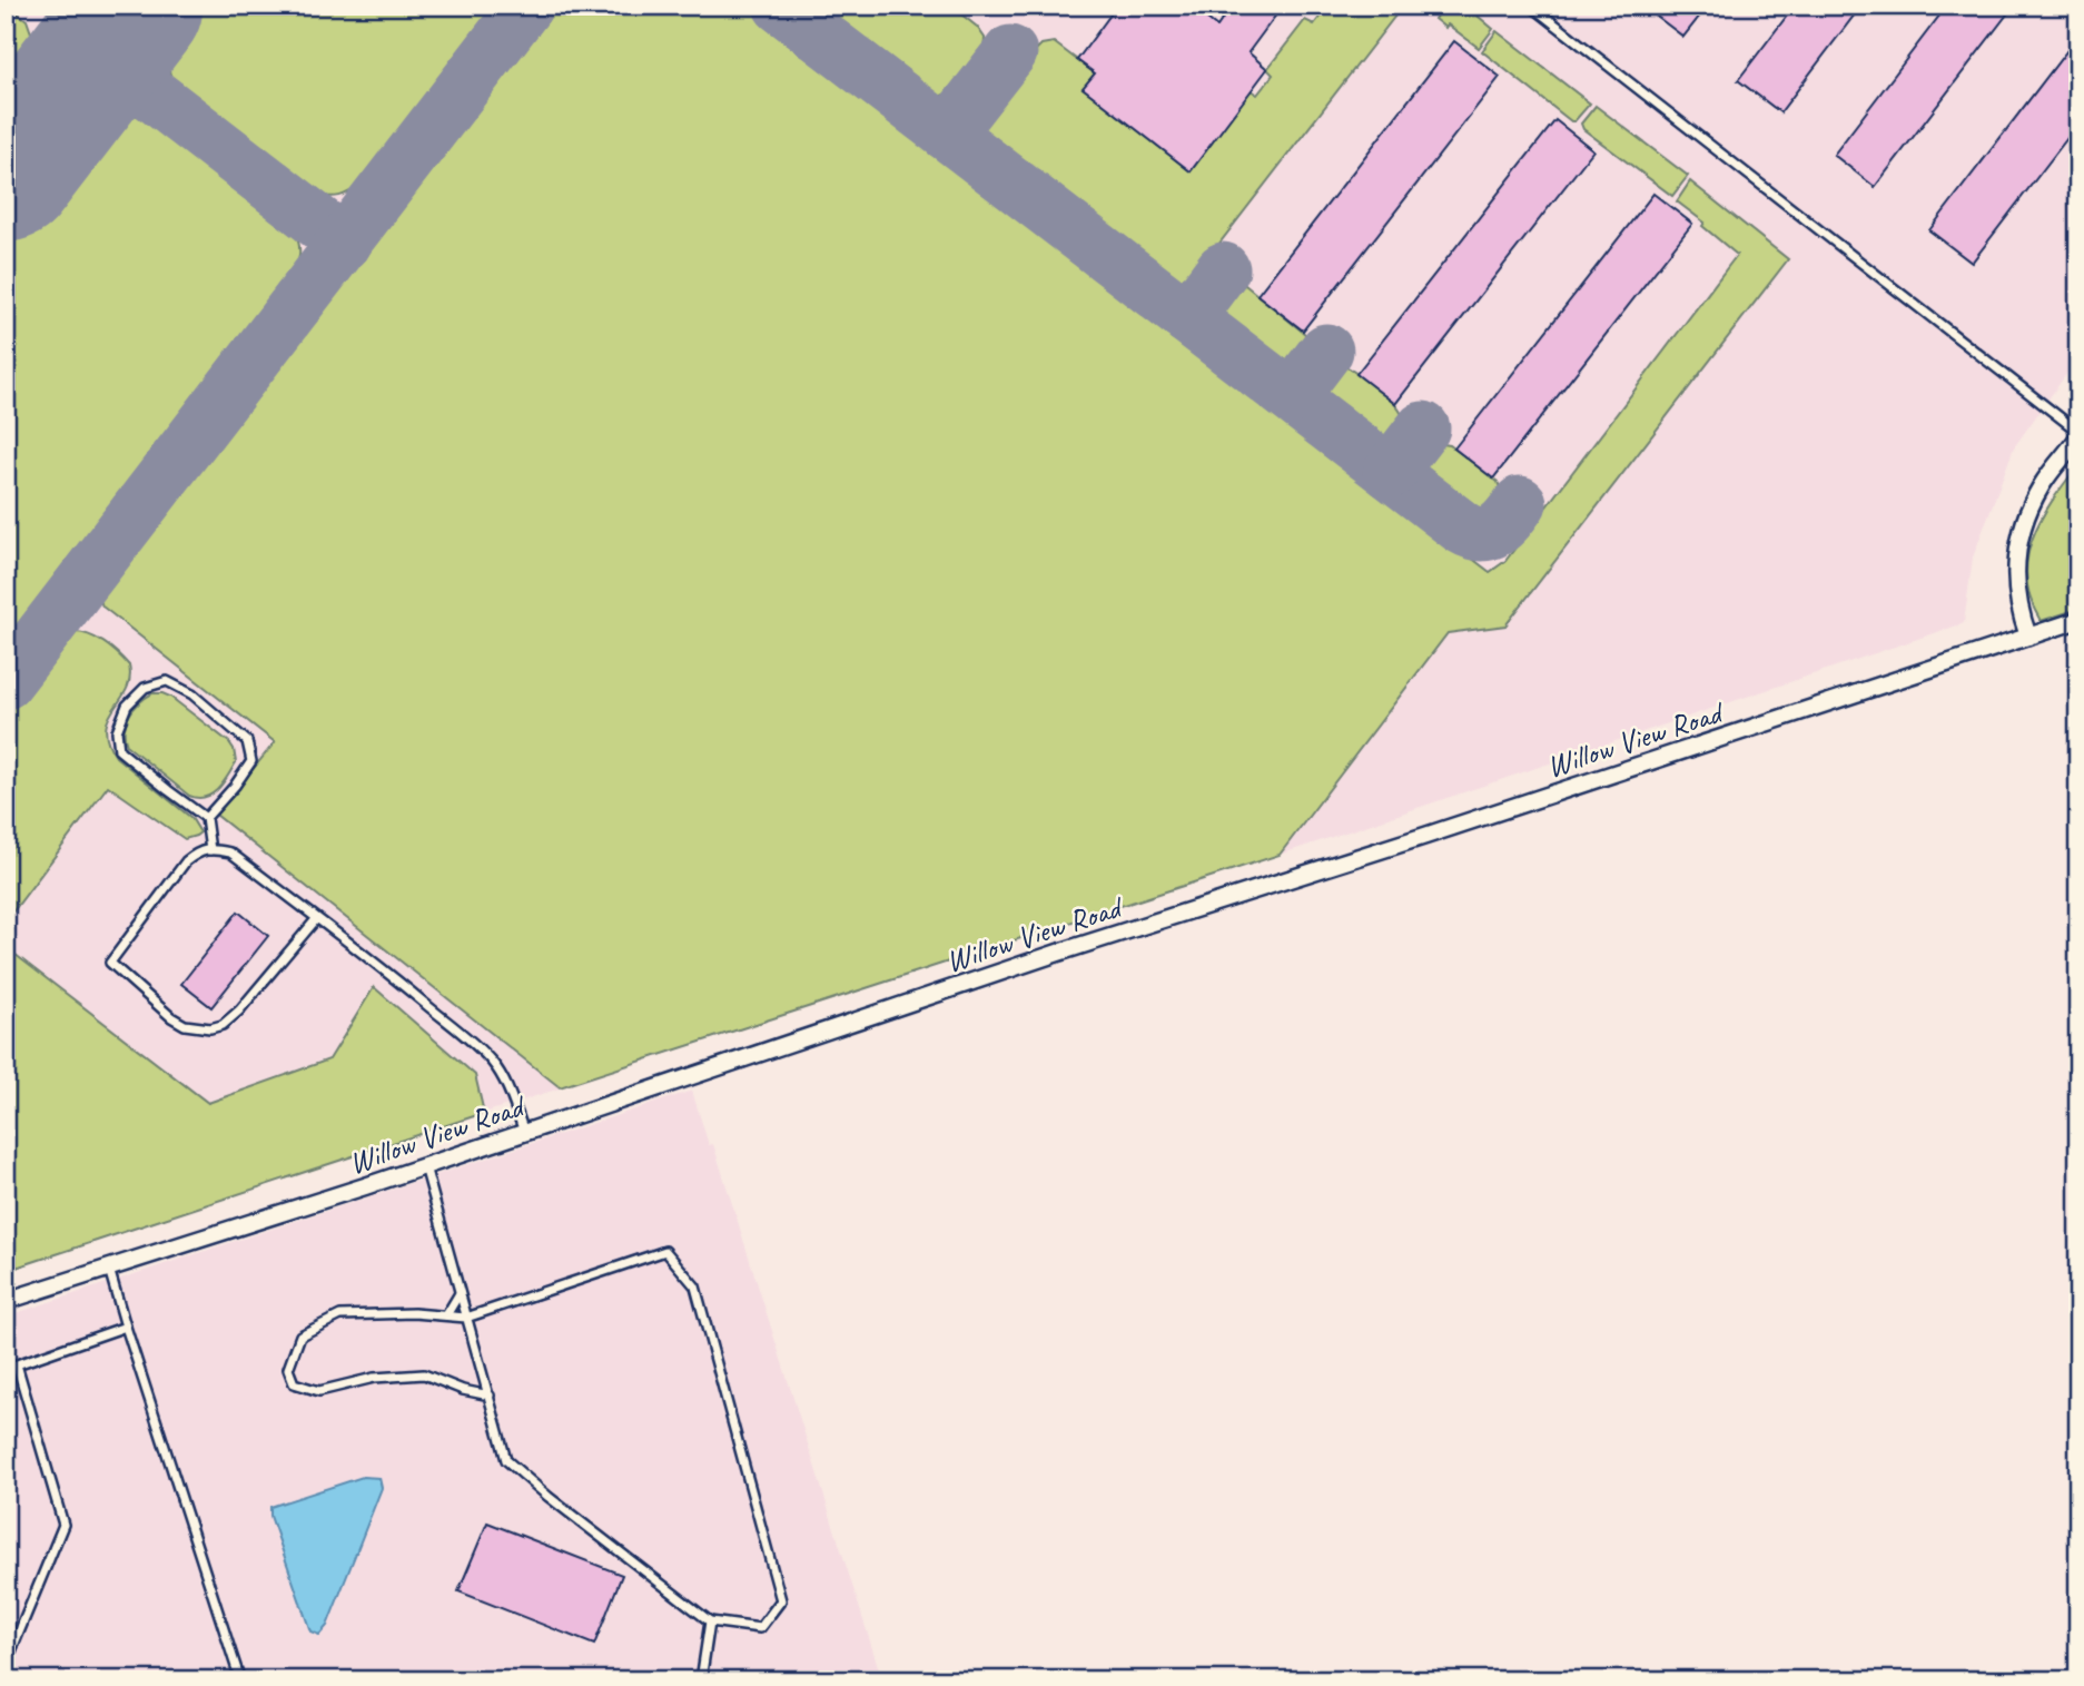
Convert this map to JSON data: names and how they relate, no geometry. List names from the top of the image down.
{
  "streets": {
    "street": ["Willow View Road"]
  }
}
